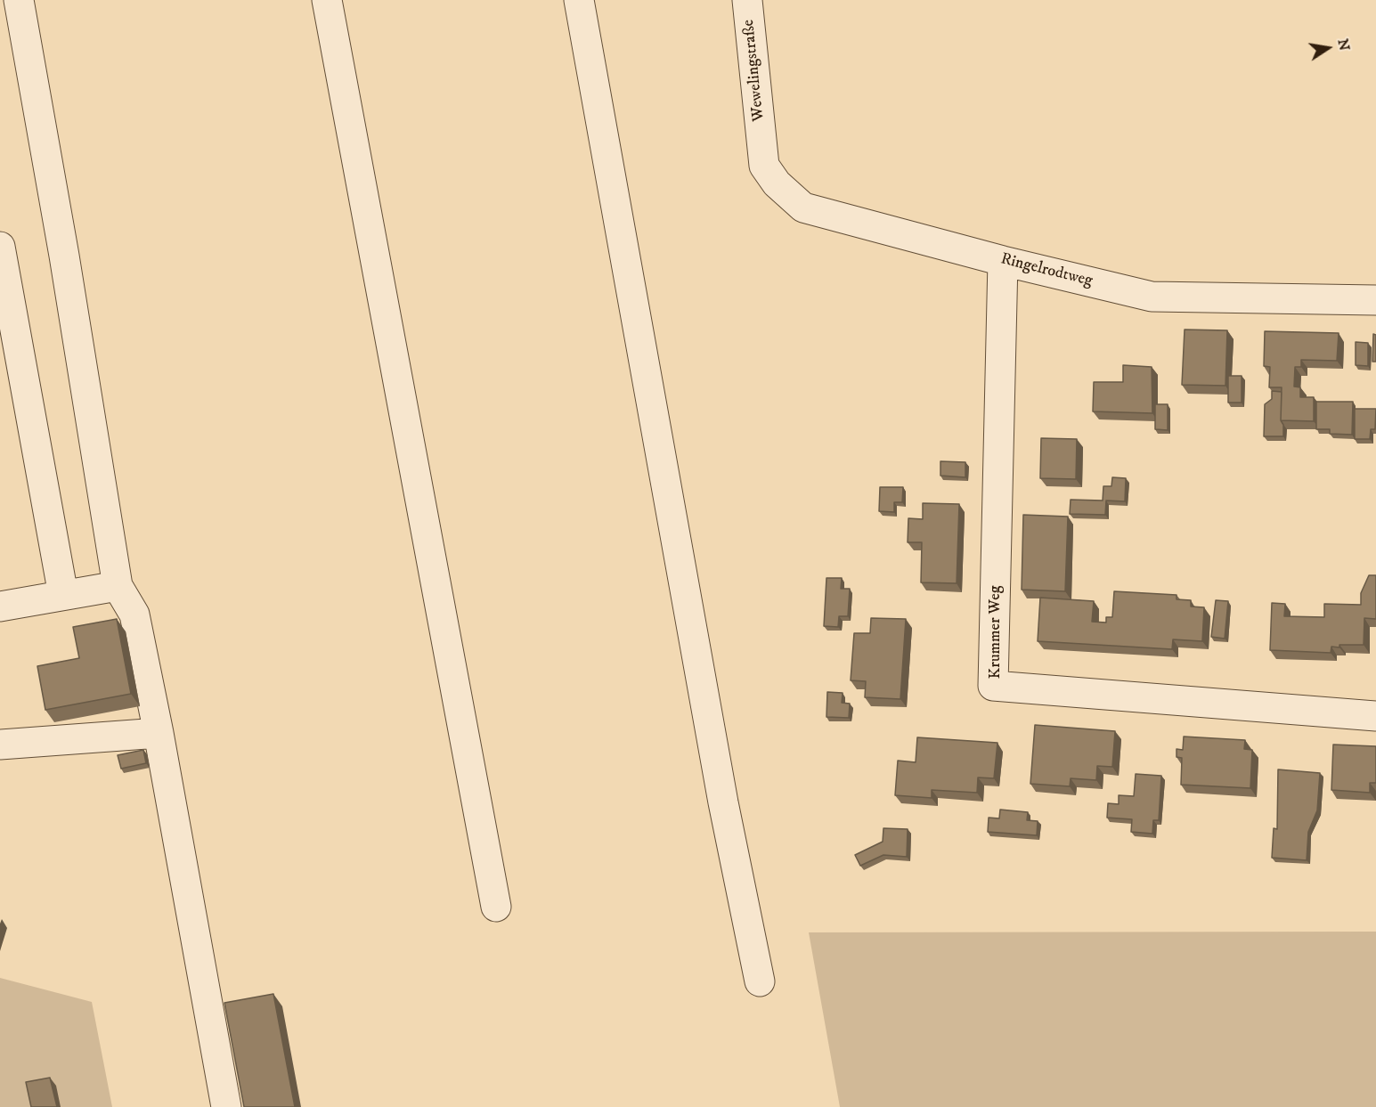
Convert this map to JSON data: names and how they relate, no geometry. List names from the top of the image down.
{
  "streets": {
    "street": ["Wewelingstraße", "Ringelrodtweg", "Krummer Weg"]
  },
  "crossings": [
    ["Wewelingstraße", "Ringelrodtweg"],
    ["Ringelrodtweg", "Krummer Weg"]
  ],
  "north": "right"
}
